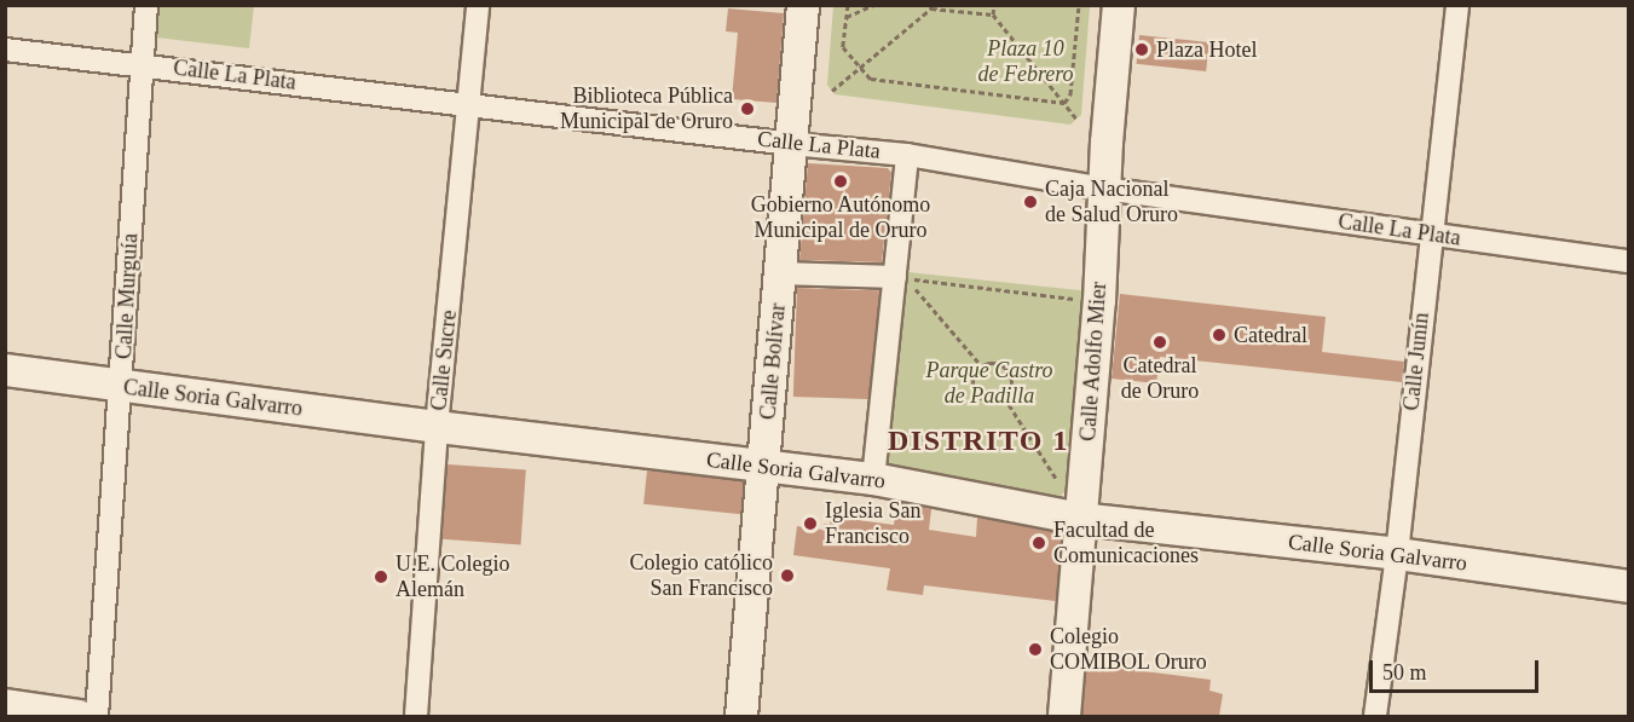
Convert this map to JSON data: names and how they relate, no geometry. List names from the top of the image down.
{
  "streets": {
    "main road": ["Calle Bolívar", "Calle Adolfo Mier", "Calle Soria Galvarro"],
    "street": [
      "Calle La Plata",
      "Calle Murguía",
      "Calle Sucre",
      "Calle Junín"
    ]
  },
  "crossings": [
    ["Calle La Plata", "Calle Murguía"],
    ["Calle La Plata", "Calle Sucre"],
    ["Calle La Plata", "Calle Bolívar"],
    ["Calle La Plata", "Calle Adolfo Mier"],
    ["Calle La Plata", "Calle Junín"],
    ["Calle Murguía", "Calle Soria Galvarro"],
    ["Calle Sucre", "Calle Soria Galvarro"],
    ["Calle Bolívar", "Calle Soria Galvarro"],
    ["Calle Adolfo Mier", "Calle Soria Galvarro"],
    ["Calle Junín", "Calle Soria Galvarro"]
  ],
  "districts": ["DISTRITO 1"],
  "parks": ["Plaza 10 de Febrero", "Parque Castro de Padilla"],
  "places": [
    "Plaza Hotel",
    "Biblioteca Pública Municipal de Oruro",
    "Gobierno Autónomo Municipal de Oruro",
    "Caja Nacional de Salud Oruro",
    "Catedral",
    "Catedral de Oruro",
    "Iglesia San Francisco",
    "Facultad de Comunicaciones",
    "Colegio católico San Francisco",
    "U.E. Colegio Alemán",
    "Colegio COMIBOL Oruro"
  ],
  "scale_bar": "50 m"
}
